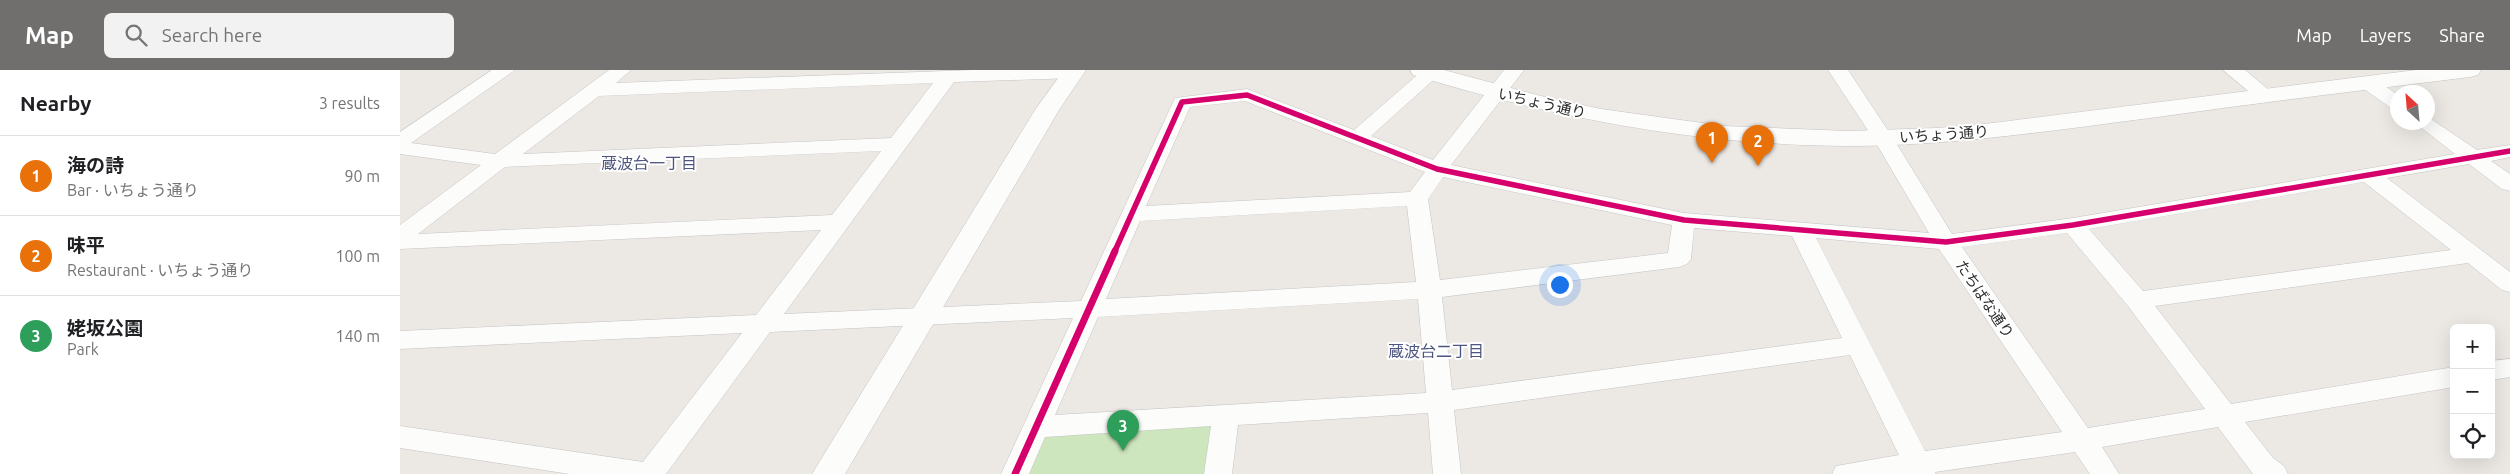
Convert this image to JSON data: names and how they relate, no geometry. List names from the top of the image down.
{
  "streets": {
    "street": ["いちょう通り", "たちばな通り"]
  },
  "crossings": [
    ["いちょう通り", "たちばな通り"]
  ],
  "districts": ["蔵波台一丁目", "蔵波台二丁目"],
  "north": "top left",
  "page": {
    "header": "Map",
    "search": "Search here",
    "nav": ["Map", "Layers", "Share"],
    "heading": ["Nearby", "3 results"],
    "pins": ["1", "2", "3"],
    "list": [
      {
        "mark": "1",
        "name": "海の詩",
        "note": "Bar · いちょう通り",
        "value": "90 m"
      },
      {
        "mark": "2",
        "name": "味平",
        "note": "Restaurant · いちょう通り",
        "value": "100 m"
      },
      {
        "mark": "3",
        "name": "姥坂公園",
        "note": "Park",
        "value": "140 m"
      }
    ],
    "map_buttons": ["+", "−"]
  }
}
